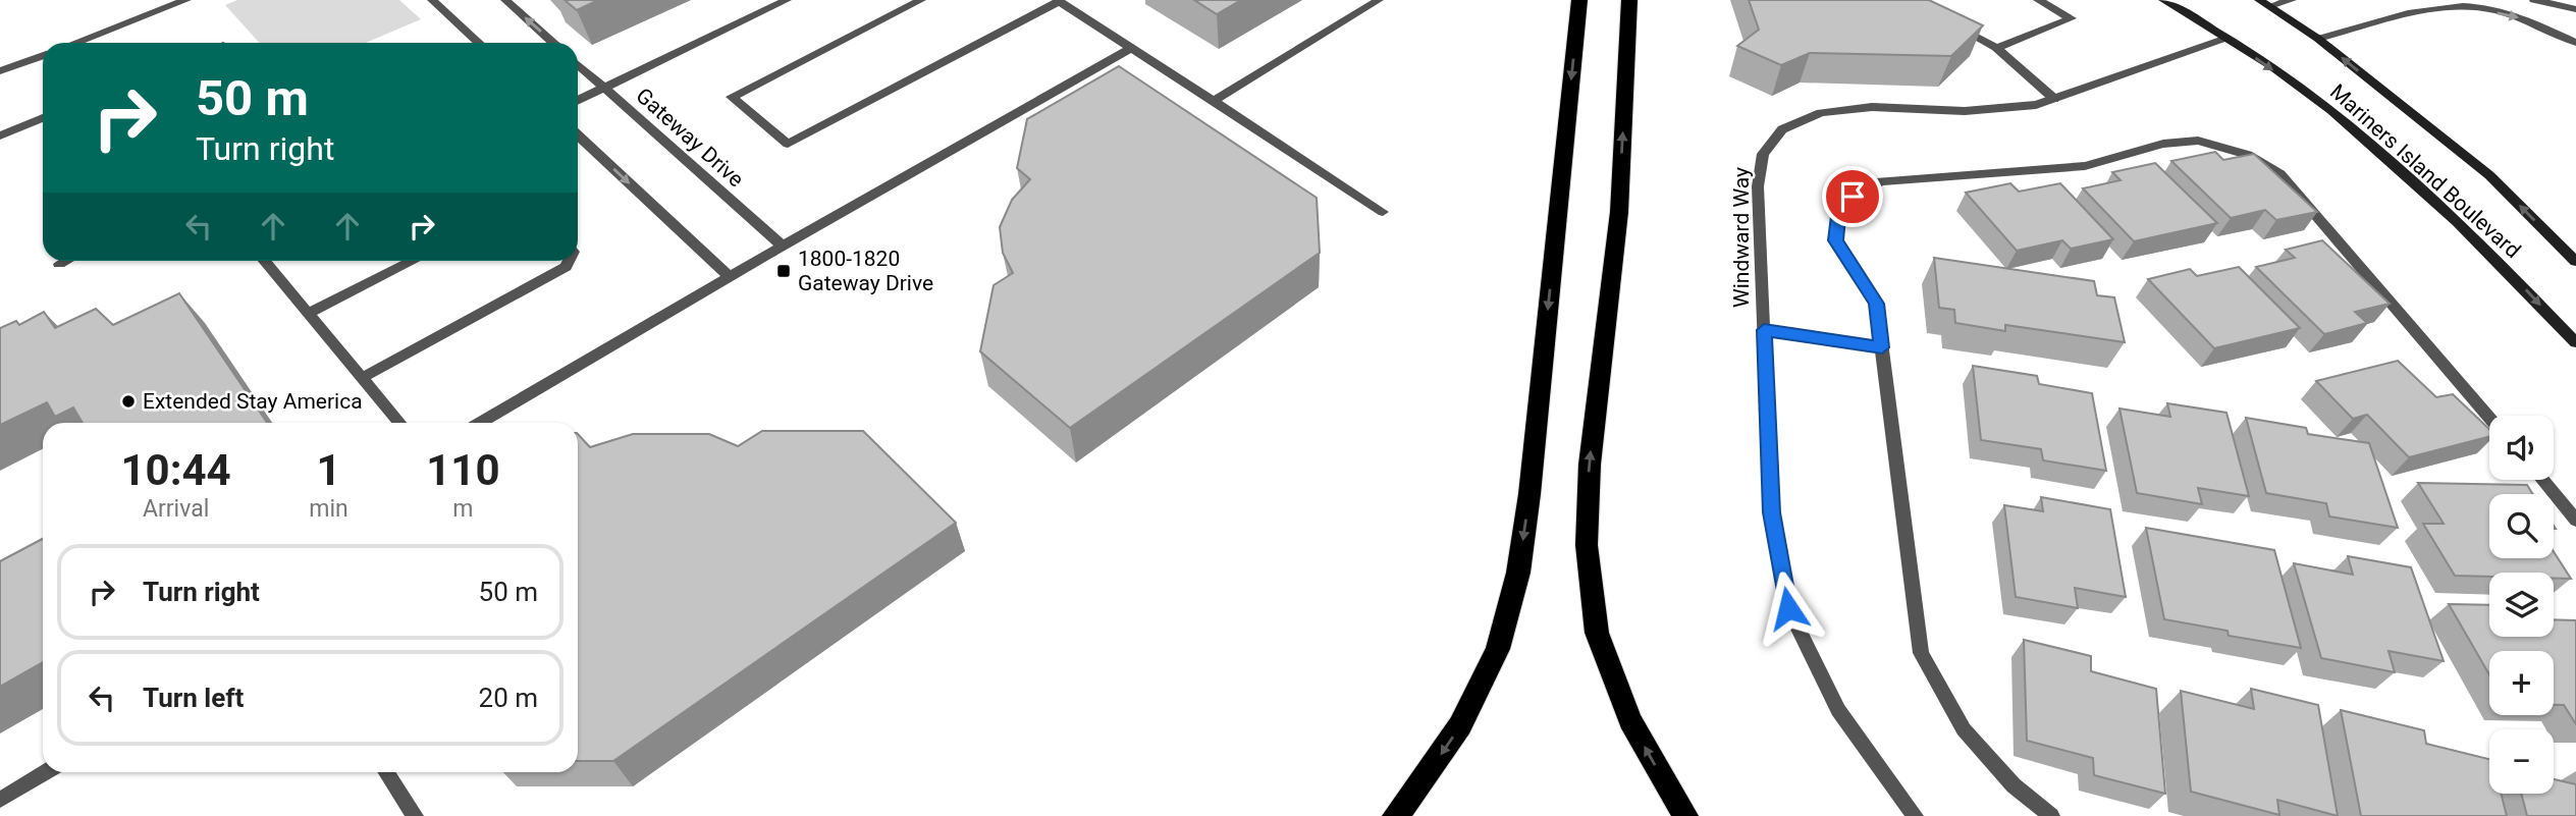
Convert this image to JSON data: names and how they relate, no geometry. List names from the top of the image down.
{
  "streets": {
    "main road": ["Mariners Island Boulevard"],
    "street": ["Gateway Drive", "Windward Way"]
  },
  "crossings": [
    ["Mariners Island Boulevard", "Windward Way"]
  ],
  "places": {
    "transit": ["1800-1820 Gateway Drive"],
    "other": ["Extended Stay America"]
  },
  "page": {
    "turn": ["50 m", "Turn right"],
    "map_buttons": ["+", "−"],
    "eta": [
      "10:44",
      "Arrival",
      "1",
      "min",
      "110",
      "m"
    ],
    "list": [
      {
        "name": "Turn right",
        "value": "50 m"
      },
      {
        "name": "Turn left",
        "value": "20 m"
      }
    ]
  }
}
